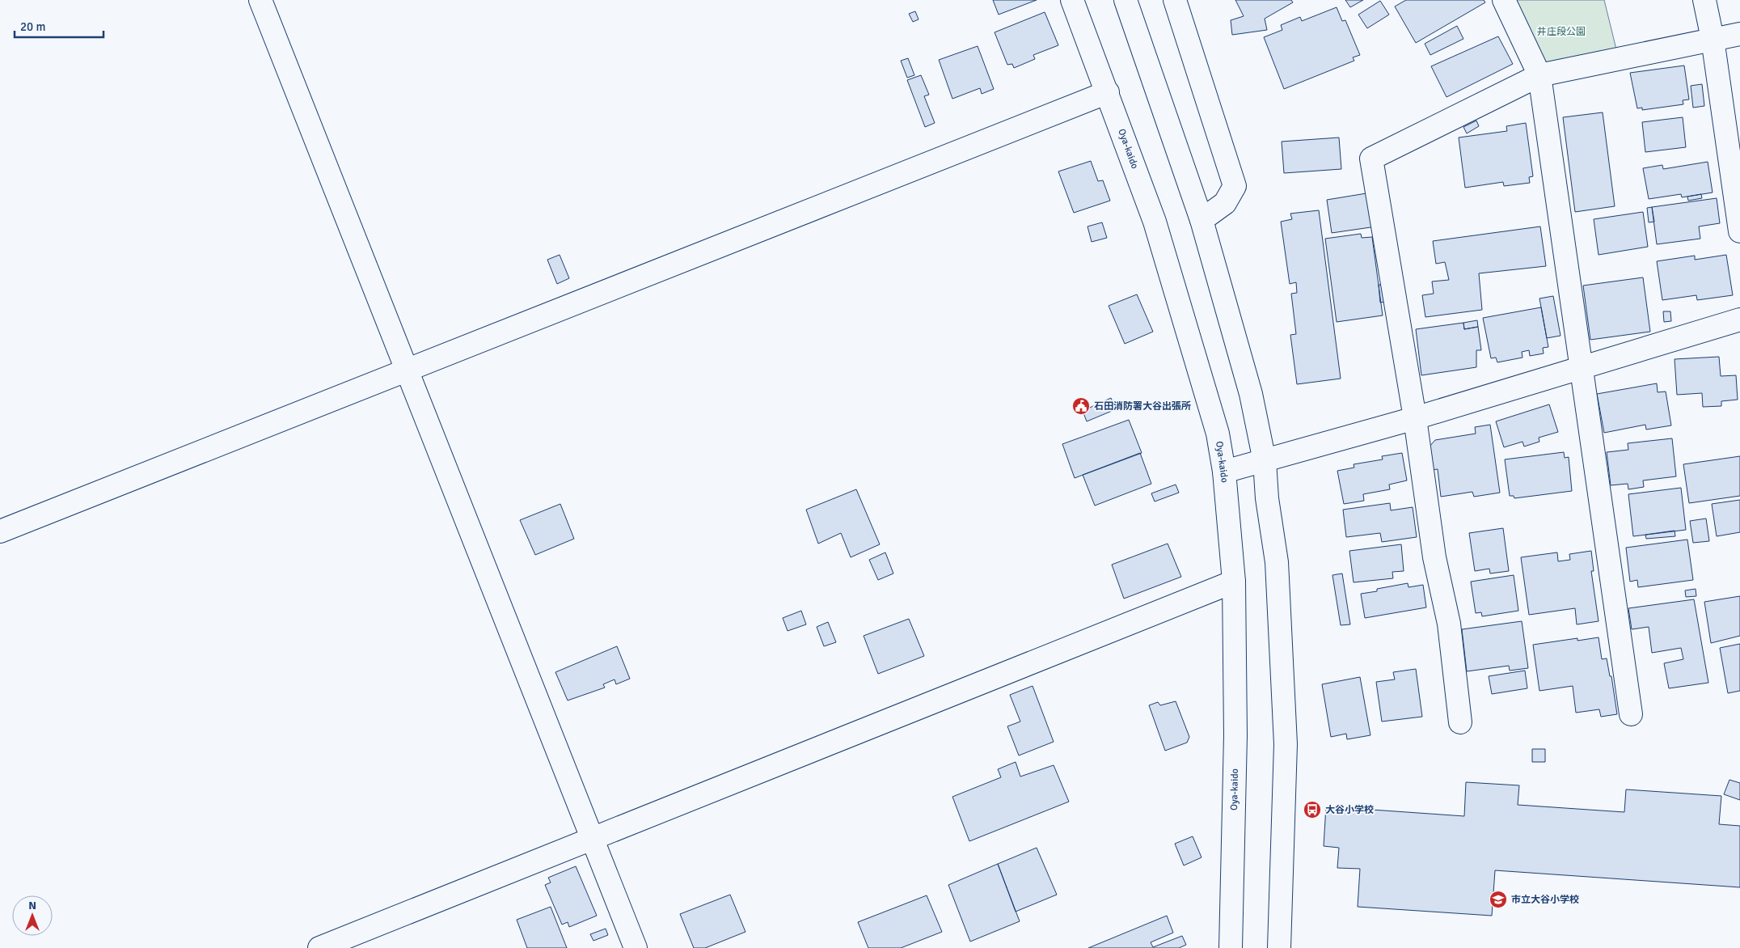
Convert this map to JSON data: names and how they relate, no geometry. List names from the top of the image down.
{
  "streets": {
    "street": ["Oya-kaido"]
  },
  "parks": ["井庄段公園"],
  "places": {
    "public building": ["石田消防署大谷出張所"],
    "bus stop": ["大谷小学校"],
    "school or university": ["市立大谷小学校"]
  },
  "scale_bar": "20 m",
  "north": "top"
}
